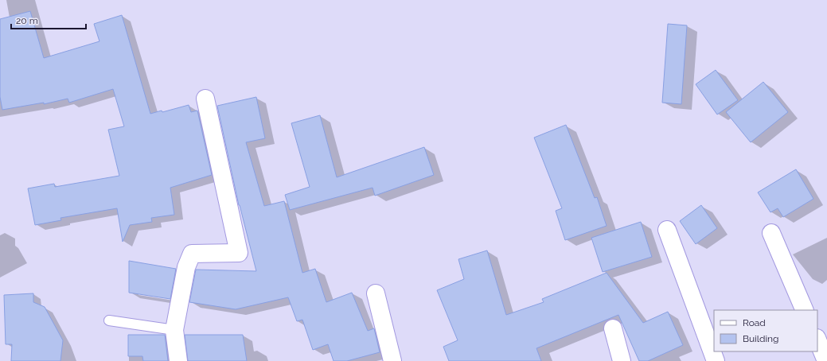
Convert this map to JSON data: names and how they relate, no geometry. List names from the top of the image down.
{
  "legend": ["Road", "Building"],
  "scale_bar": "20 m"
}
